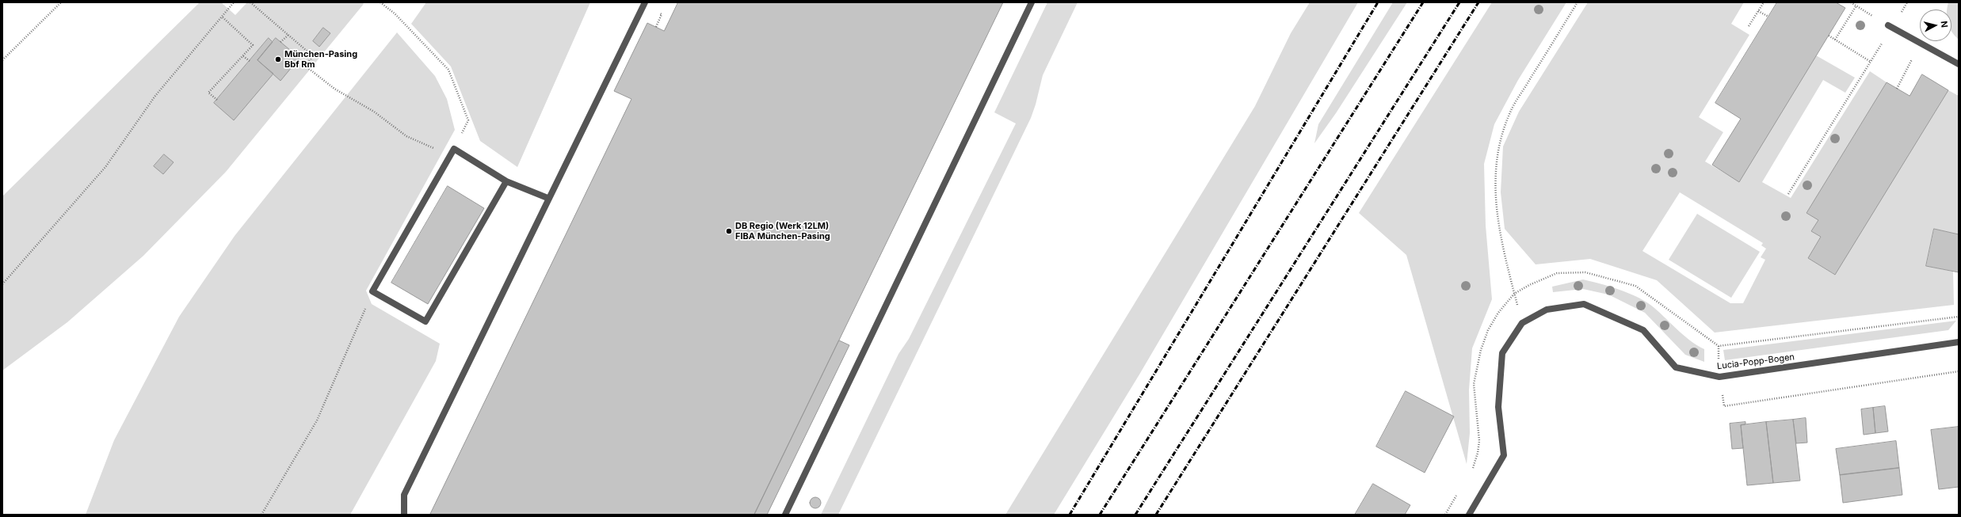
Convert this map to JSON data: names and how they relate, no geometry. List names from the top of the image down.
{
  "streets": {
    "street": ["Lucia-Popp-Bogen"]
  },
  "places": ["München-Pasing Bbf Rm", "DB Regio (Werk 12LM) FIBA München-Pasing"],
  "north": "right"
}
